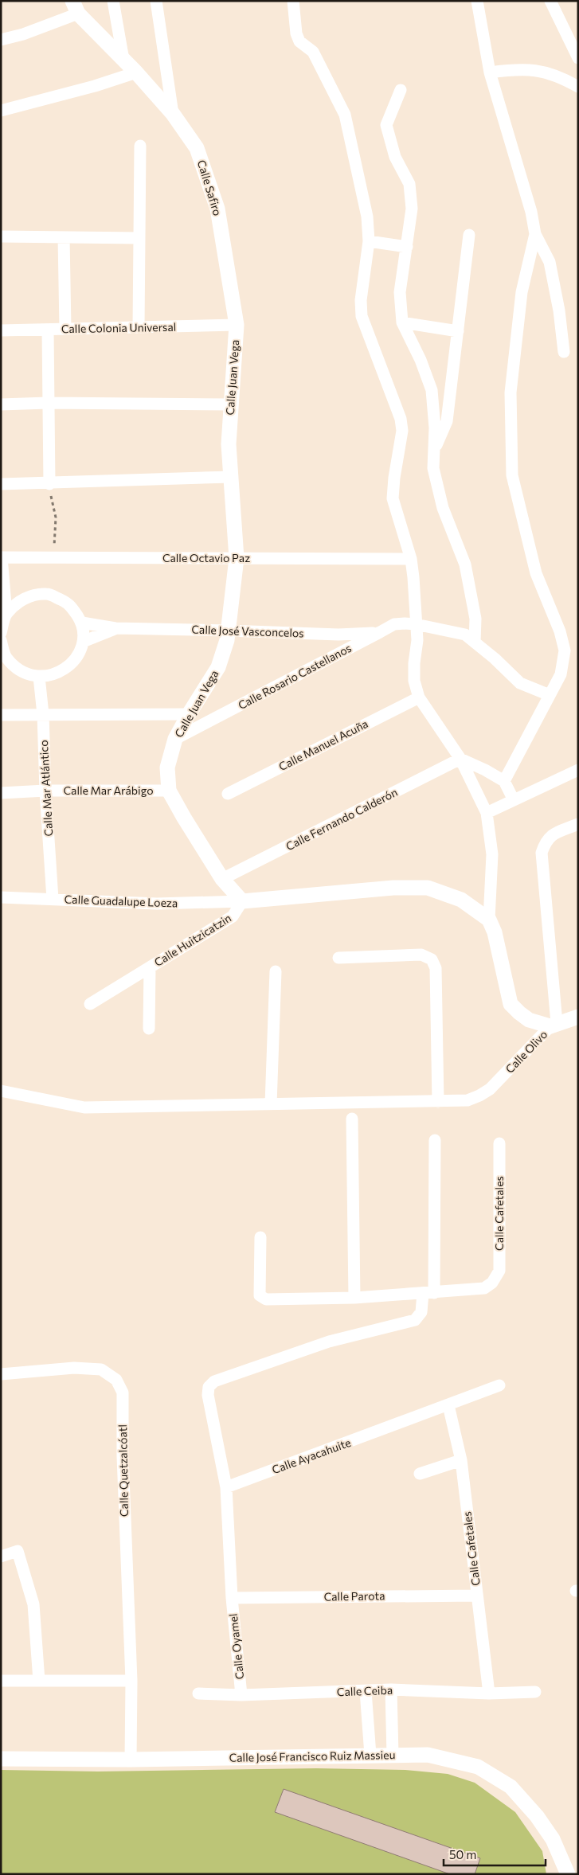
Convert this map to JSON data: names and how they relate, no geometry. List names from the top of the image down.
{
  "streets": {
    "street": [
      "Calle Safiro",
      "Calle Colonia Universal",
      "Calle Juan Vega",
      "Calle Octavio Paz",
      "Calle José Vasconcelos",
      "Calle Rosario Castellanos",
      "Calle Manuel Acuña",
      "Calle Mar Atlántico",
      "Calle Mar Arábigo",
      "Calle Fernando Calderón",
      "Calle Guadalupe Loeza",
      "Calle Huitzicatzin",
      "Calle Olivo",
      "Calle Cafetales",
      "Calle Ayacahuite",
      "Calle Quetzalcóatl",
      "Calle Parota",
      "Calle Oyamel",
      "Calle Ceiba",
      "Calle José Francisco Ruiz Massieu"
    ]
  },
  "crossings": [
    ["Calle Safiro", "Calle Colonia Universal"],
    ["Calle Safiro", "Calle Juan Vega"],
    ["Calle Colonia Universal", "Calle Juan Vega"],
    ["Calle Juan Vega", "Calle Octavio Paz"],
    ["Calle Juan Vega", "Calle José Vasconcelos"],
    ["Calle Juan Vega", "Calle Rosario Castellanos"],
    ["Calle Juan Vega", "Calle Mar Arábigo"],
    ["Calle Juan Vega", "Calle Fernando Calderón"],
    ["Calle Juan Vega", "Calle Guadalupe Loeza"],
    ["Calle Juan Vega", "Calle Huitzicatzin"],
    ["Calle José Vasconcelos", "Calle Rosario Castellanos"],
    ["Calle Mar Atlántico", "Calle Mar Arábigo"],
    ["Calle Mar Atlántico", "Calle Guadalupe Loeza"],
    ["Calle Guadalupe Loeza", "Calle Huitzicatzin"],
    ["Calle Cafetales", "Calle Ayacahuite"],
    ["Calle Cafetales", "Calle Parota"],
    ["Calle Cafetales", "Calle Ceiba"],
    ["Calle Quetzalcóatl", "Calle José Francisco Ruiz Massieu"],
    ["Calle Parota", "Calle Oyamel"],
    ["Calle Oyamel", "Calle Ceiba"]
  ],
  "scale_bar": "50 m"
}
